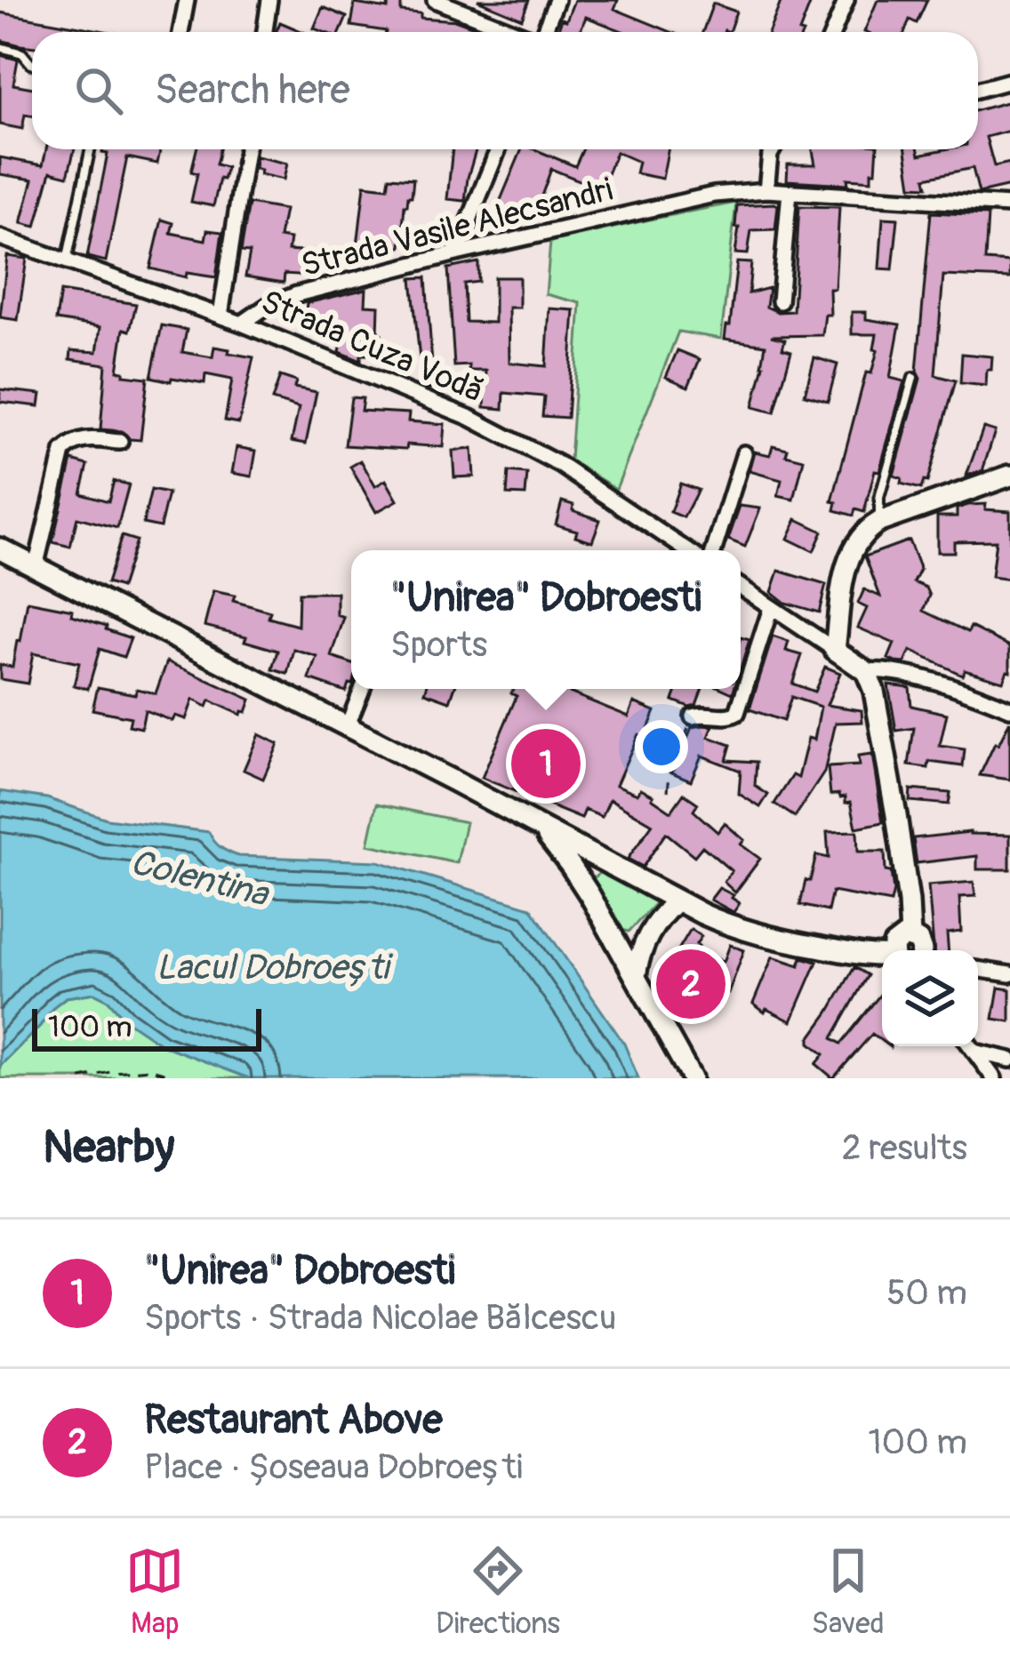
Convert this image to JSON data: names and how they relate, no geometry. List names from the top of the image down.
{
  "streets": {
    "street": ["Strada Vasile Alecsandri", "Strada Cuza Vodă"]
  },
  "crossings": [
    ["Strada Vasile Alecsandri", "Strada Cuza Vodă"]
  ],
  "water": ["Colentina", "Lacul Dobroești"],
  "scale_bar": "100 m",
  "page": {
    "search": "Search here",
    "popup": ["\"Unirea\" Dobroesti", "Sports"],
    "pins": ["1", "2"],
    "scale": "100 m",
    "heading": ["Nearby", "2 results"],
    "list": [
      {
        "mark": "1",
        "name": "\"Unirea\" Dobroesti",
        "note": "Sports · Strada Nicolae Bălcescu",
        "value": "50 m"
      },
      {
        "mark": "2",
        "name": "Restaurant Above",
        "note": "Place · Șoseaua Dobroești",
        "value": "100 m"
      }
    ],
    "nav": ["Map", "Directions", "Saved"]
  }
}
